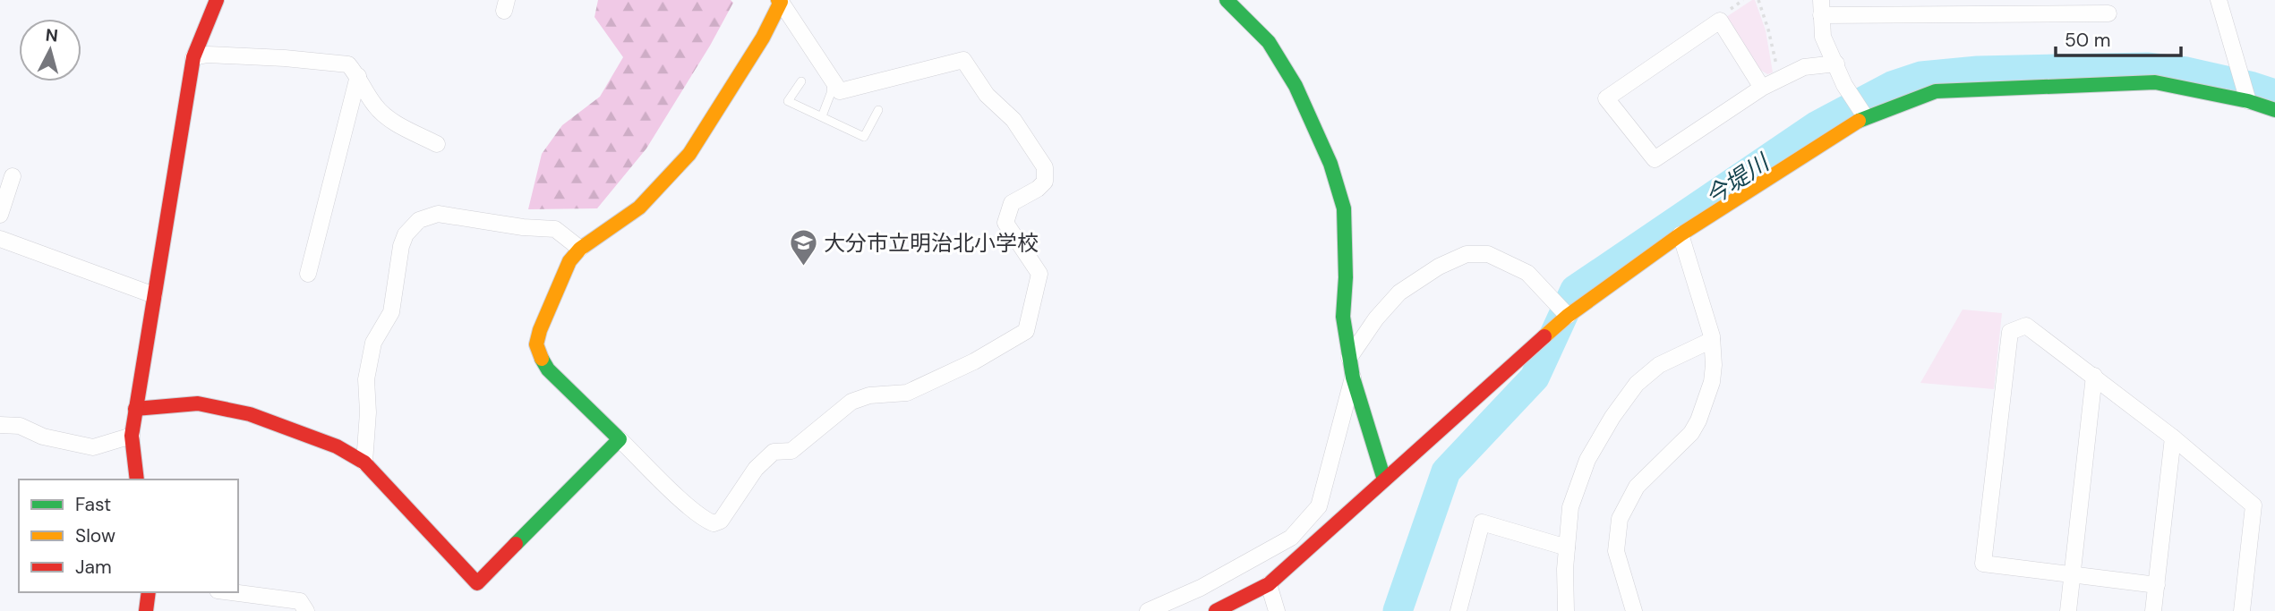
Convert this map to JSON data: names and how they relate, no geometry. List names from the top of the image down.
{
  "water": ["今堤川"],
  "places": {
    "school or university": ["大分市立明治北小学校"]
  },
  "legend": ["Fast", "Slow", "Jam"],
  "scale_bar": "50 m",
  "north": "top"
}
